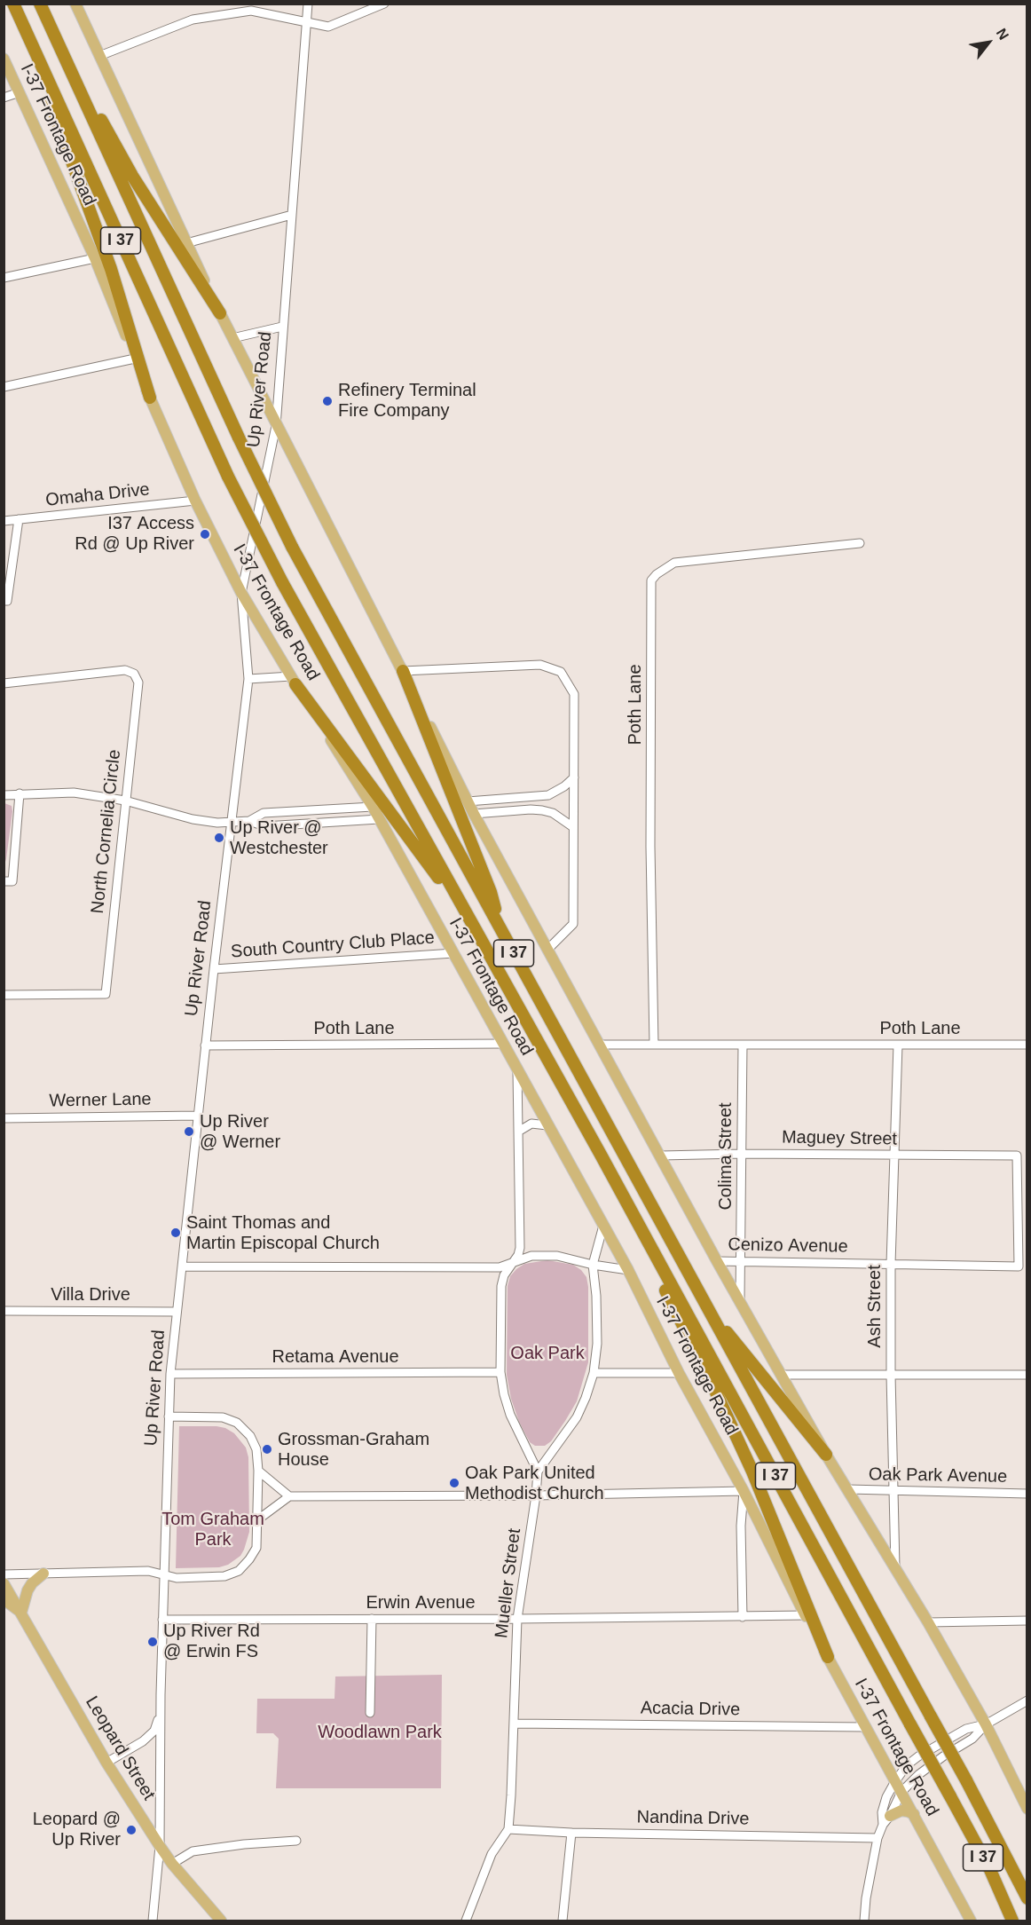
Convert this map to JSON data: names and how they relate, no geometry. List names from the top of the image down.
{
  "streets": {
    "highway": ["I 37"],
    "main road": ["I-37 Frontage Road", "Leopard Street"],
    "street": [
      "Up River Road",
      "Omaha Drive",
      "Poth Lane",
      "North Cornelia Circle",
      "South Country Club Place",
      "Werner Lane",
      "Maguey Street",
      "Colima Street",
      "Cenizo Avenue",
      "Villa Drive",
      "Ash Street",
      "Retama Avenue",
      "Oak Park Avenue",
      "Mueller Street",
      "Erwin Avenue",
      "Acacia Drive",
      "Nandina Drive"
    ]
  },
  "crossings": [
    ["I-37 Frontage Road", "Up River Road"],
    ["I-37 Frontage Road", "Omaha Drive"],
    ["I-37 Frontage Road", "Poth Lane"],
    ["I-37 Frontage Road", "South Country Club Place"],
    ["I-37 Frontage Road", "Erwin Avenue"],
    ["I-37 Frontage Road", "Acacia Drive"],
    ["Up River Road", "Poth Lane"],
    ["Up River Road", "South Country Club Place"],
    ["Up River Road", "Werner Lane"],
    ["Up River Road", "Villa Drive"],
    ["Up River Road", "Retama Avenue"],
    ["Up River Road", "Erwin Avenue"],
    ["Up River Road", "Leopard Street"],
    ["Poth Lane", "Colima Street"],
    ["Poth Lane", "Ash Street"],
    ["Maguey Street", "Colima Street"],
    ["Maguey Street", "Cenizo Avenue"],
    ["Maguey Street", "Ash Street"],
    ["Colima Street", "Cenizo Avenue"],
    ["Cenizo Avenue", "Ash Street"],
    ["Ash Street", "Oak Park Avenue"],
    ["Mueller Street", "Erwin Avenue"],
    ["Mueller Street", "Acacia Drive"],
    ["Mueller Street", "Nandina Drive"]
  ],
  "parks": ["Oak Park", "Tom Graham Park", "Woodlawn Park"],
  "places": [
    "Refinery Terminal Fire Company",
    "I37 Access Rd @ Up River",
    "Up River @ Westchester",
    "Up River @ Werner",
    "Saint Thomas and Martin Episcopal Church",
    "Grossman-Graham House",
    "Oak Park United Methodist Church",
    "Up River Rd @ Erwin FS",
    "Leopard @ Up River"
  ],
  "north": "top right"
}
